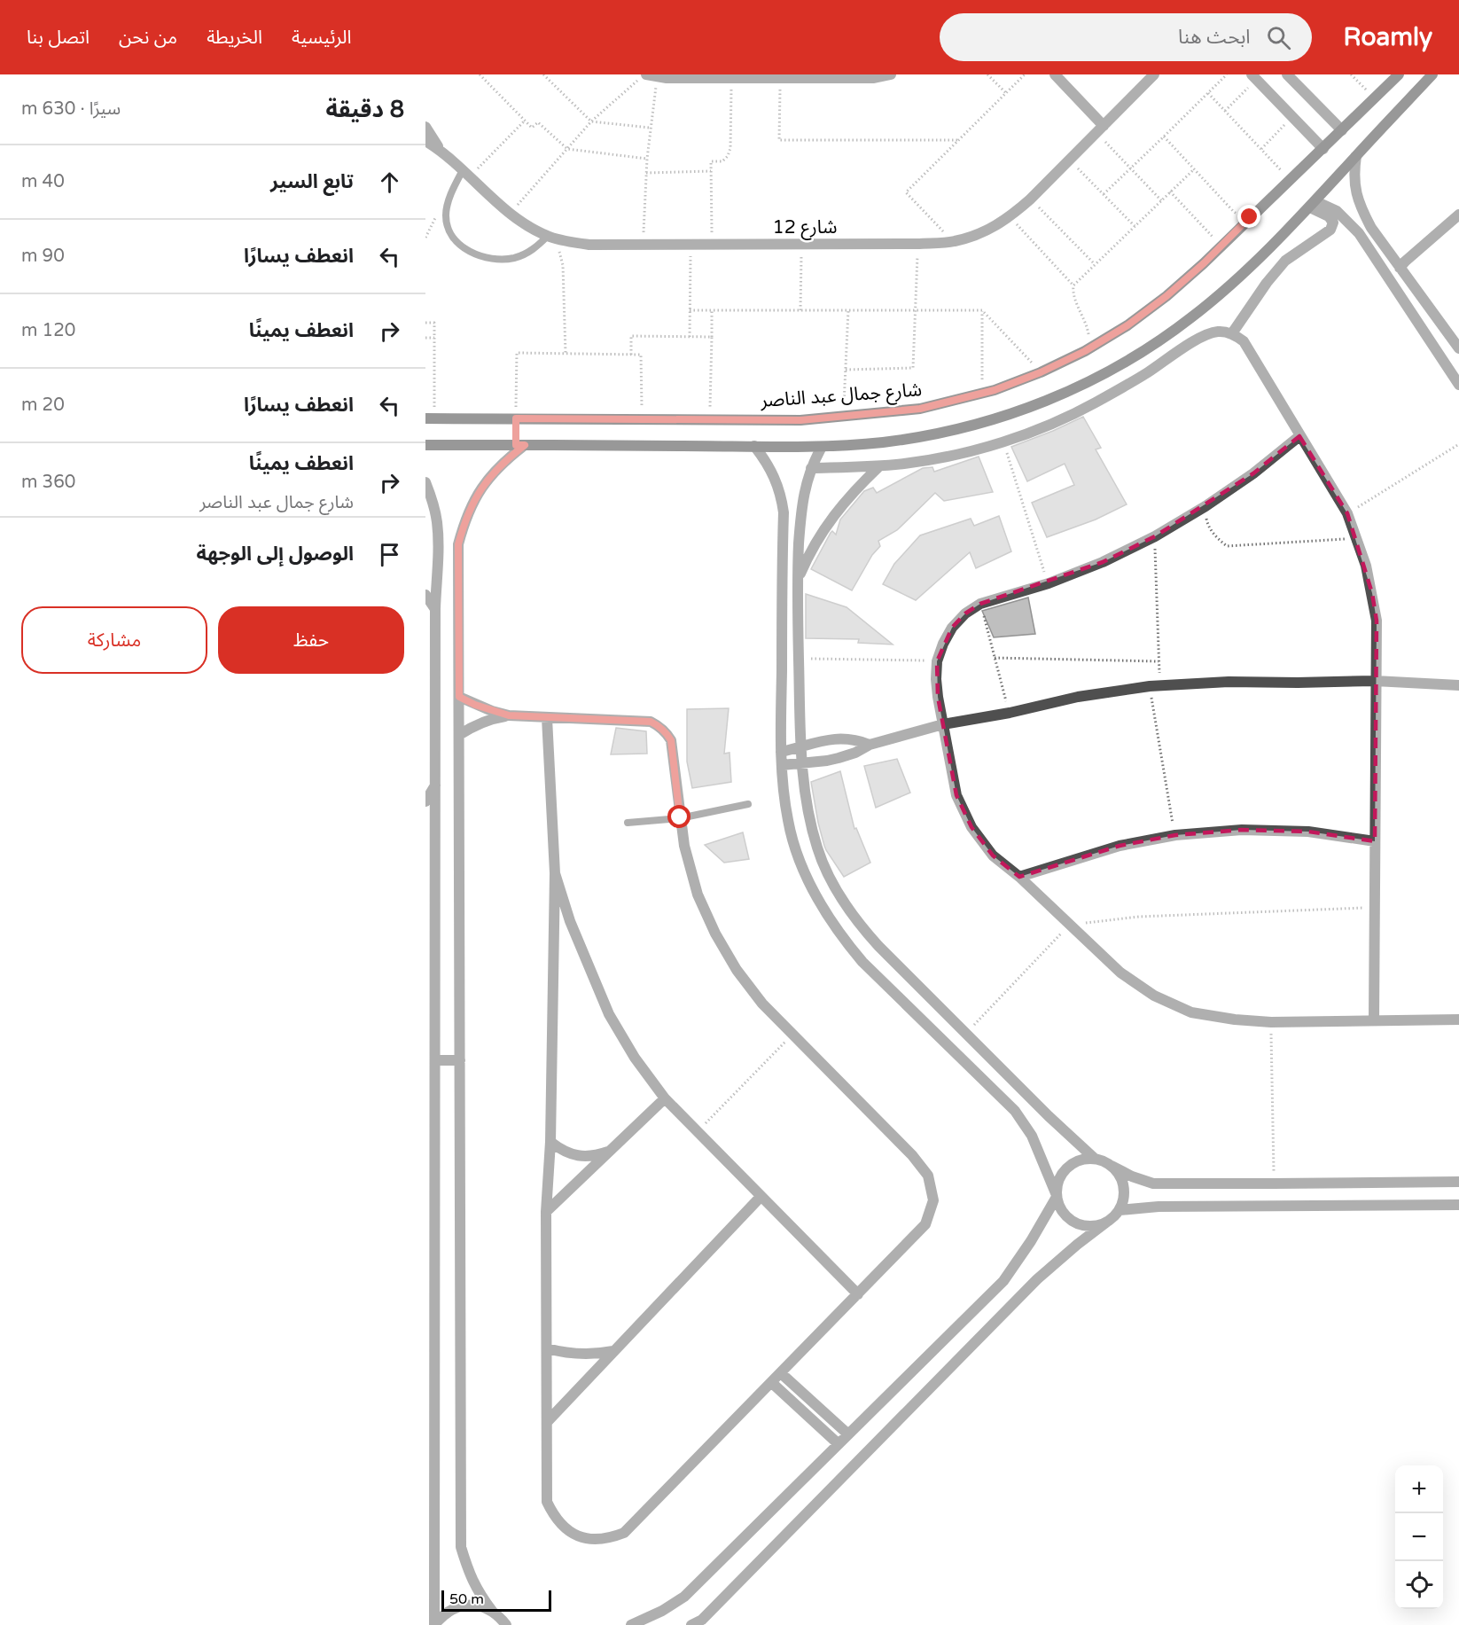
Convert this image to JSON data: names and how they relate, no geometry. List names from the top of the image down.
{
  "streets": {
    "main road": ["شارع جمال عبد الناصر"],
    "street": ["شارع 12"]
  },
  "scale_bar": "50 m",
  "page": {
    "header": "Roamly",
    "search": "ابحث هنا",
    "nav": [
      "الرئيسية",
      "الخريطة",
      "من نحن",
      "اتصل بنا"
    ],
    "heading": ["8 دقيقة", "سيرًا · 630 m"],
    "list": [
      ["تابع السير", "40 m"],
      ["انعطف يسارًا", "90 m"],
      ["انعطف يمينًا", "120 m"],
      ["انعطف يسارًا", "20 m"],
      ["انعطف يمينًا", "شارع جمال عبد الناصر", "360 m"],
      "الوصول إلى الوجهة"
    ],
    "buttons": ["حفظ", "مشاركة"],
    "map_buttons": ["+", "−"],
    "scale": "50 m"
  }
}
